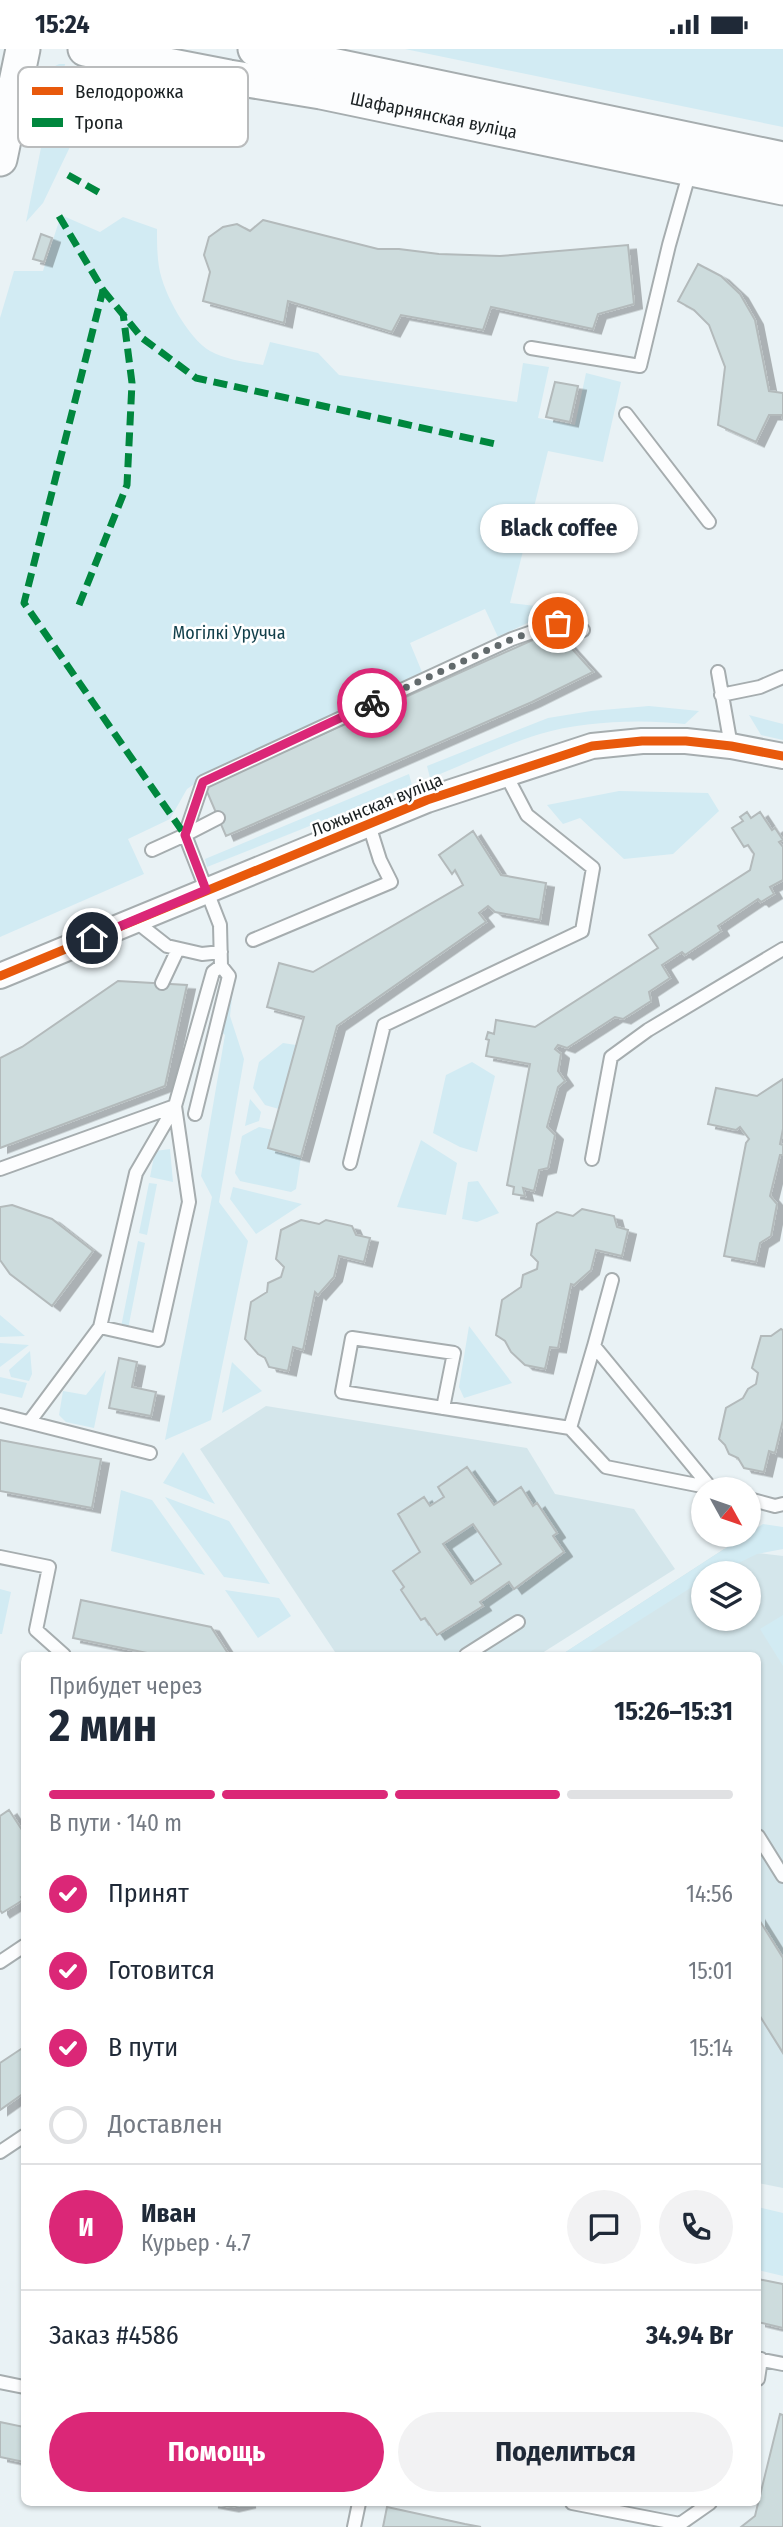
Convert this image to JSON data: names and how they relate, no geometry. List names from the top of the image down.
{
  "streets": {
    "main road": ["Шафарнянская вуліца"],
    "street": ["Ложынская вуліца"]
  },
  "parks": ["Могілкі Уручча"],
  "places": ["Black coffee"],
  "legend": ["Велодорожка", "Тропа"],
  "north": "bottom right",
  "page": {
    "status": "15:24",
    "bubble": "Black coffee",
    "heading": ["2 мин", "Прибудет через", "15:26–15:31"],
    "panel": [
      "Иван",
      "Курьер · 4.7",
      "Заказ #4586",
      "34.94 Br"
    ],
    "bar": "В пути · 140 m",
    "list": [
      ["Принят", "14:56"],
      ["Готовится", "15:01"],
      ["В пути", "15:14"],
      "Доставлен"
    ],
    "round": "И",
    "buttons": ["Помощь", "Поделиться"]
  }
}
